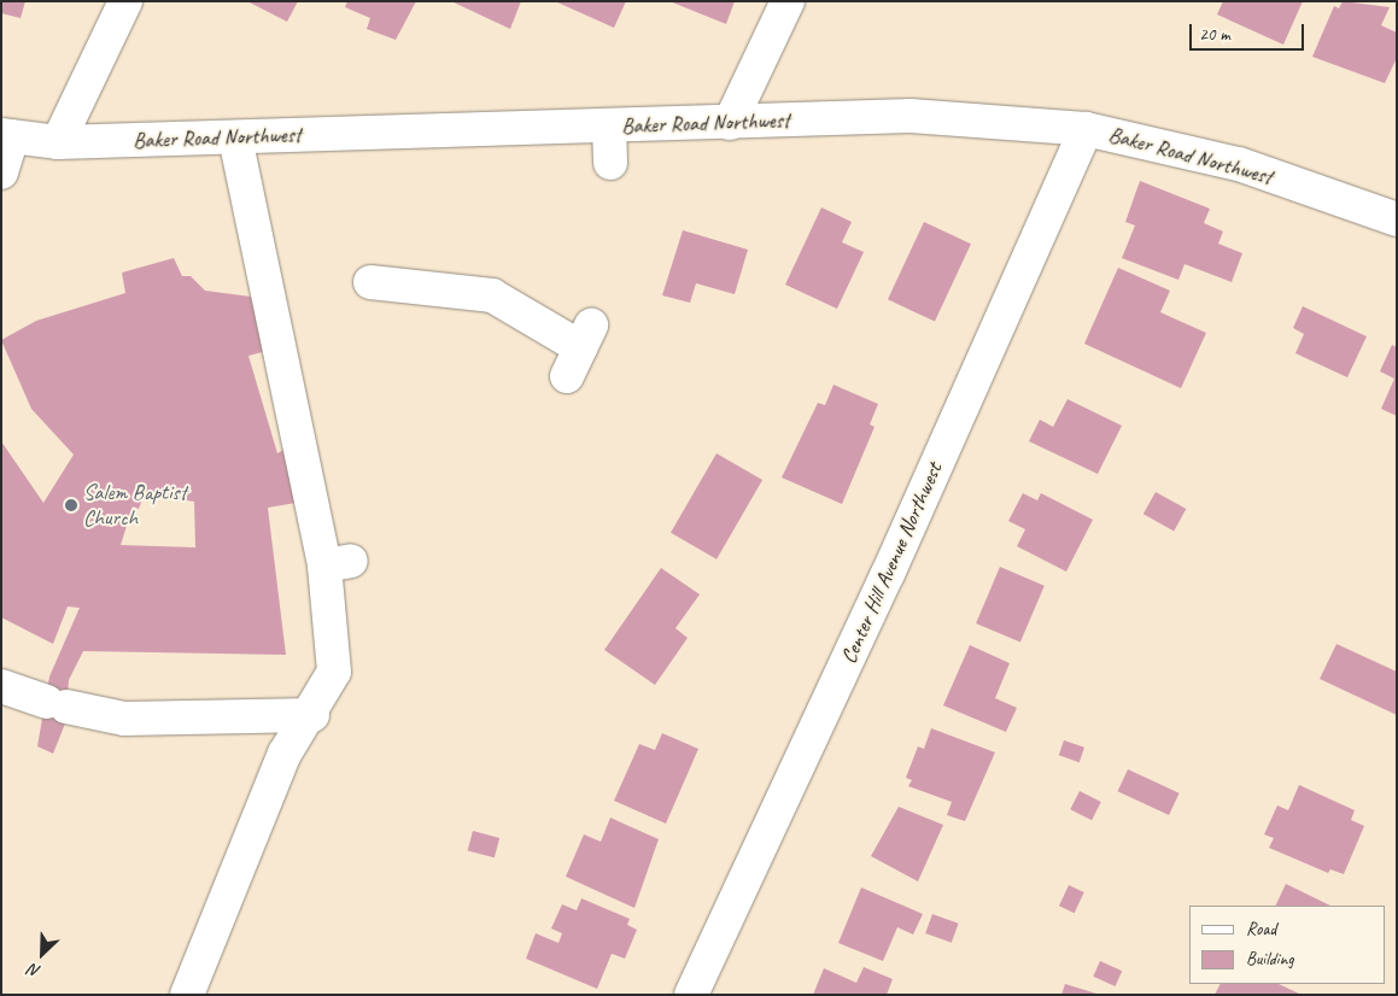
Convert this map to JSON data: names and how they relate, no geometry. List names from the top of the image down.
{
  "streets": {
    "street": ["Baker Road Northwest", "Center Hill Avenue Northwest"]
  },
  "crossings": [
    ["Baker Road Northwest", "Center Hill Avenue Northwest"]
  ],
  "places": ["Salem Baptist Church"],
  "legend": ["Road", "Building"],
  "scale_bar": "20 m",
  "north": "bottom left"
}
